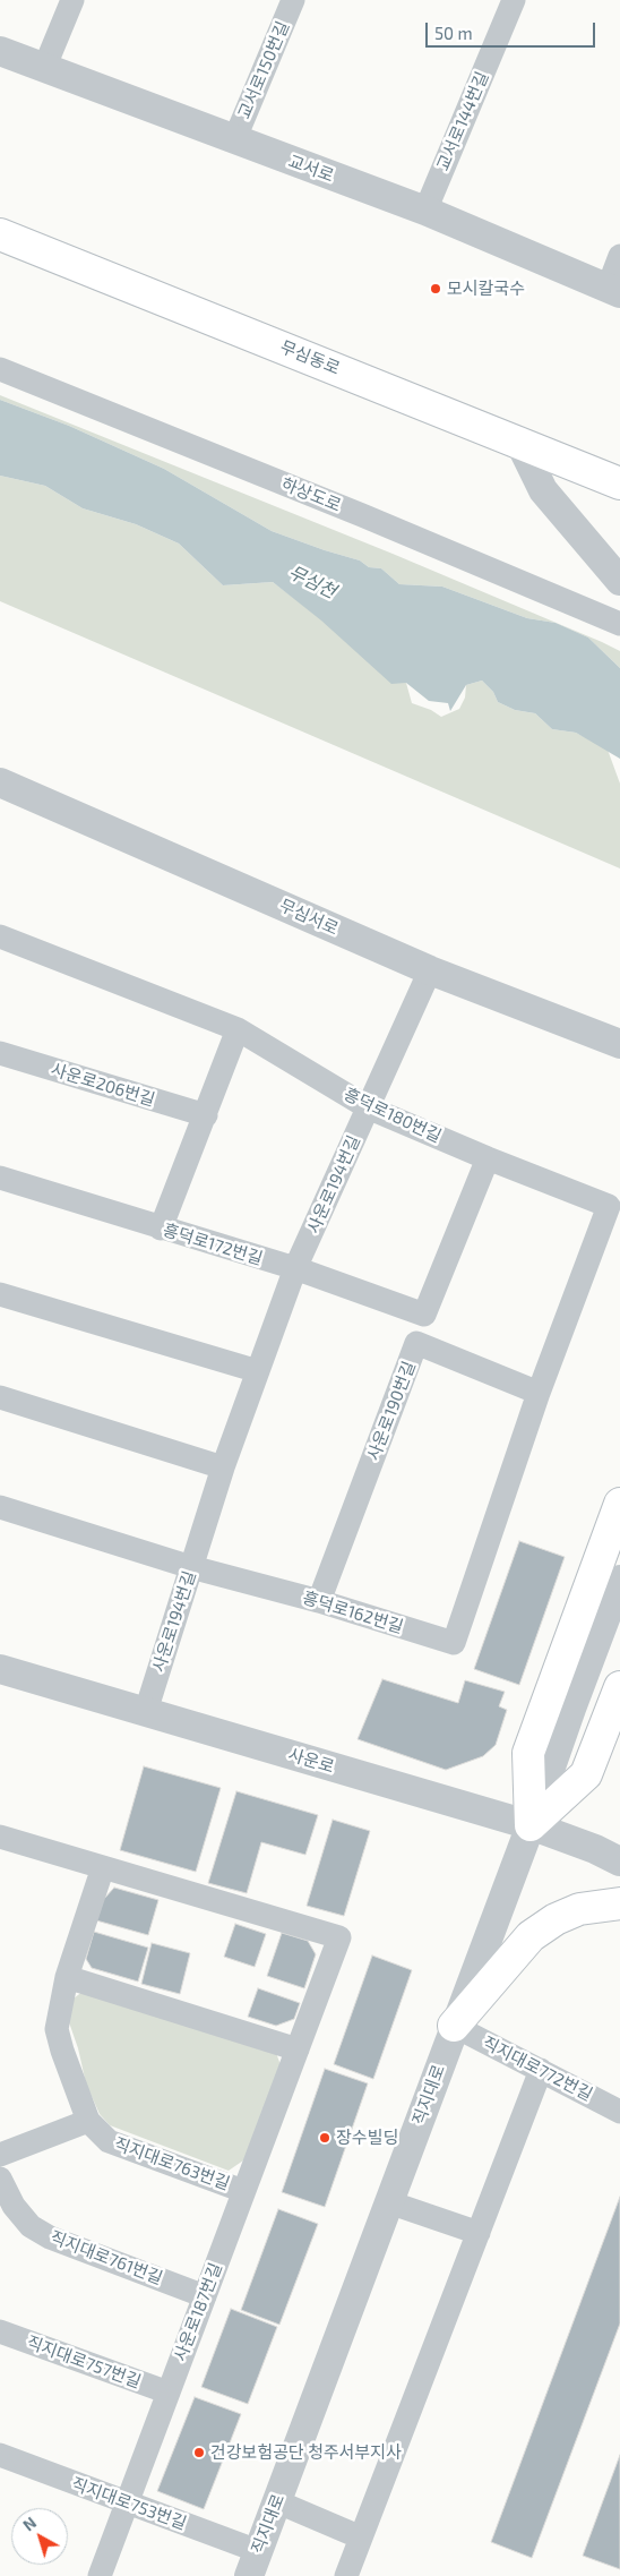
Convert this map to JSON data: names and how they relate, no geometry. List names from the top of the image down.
{
  "streets": {
    "main road": ["무심동로"],
    "street": [
      "교서로150번길",
      "교서로144번길",
      "교서로",
      "하상도로",
      "무심서로",
      "사운로206번길",
      "흥덕로180번길",
      "사운로194번길",
      "흥덕로172번길",
      "사운로190번길",
      "흥덕로162번길",
      "사운로",
      "직지대로772번길",
      "직지대로",
      "직지대로763번길",
      "직지대로761번길",
      "사운로187번길",
      "직지대로757번길",
      "직지대로753번길"
    ]
  },
  "crossings": [
    ["교서로150번길", "교서로"],
    ["교서로144번길", "교서로"],
    ["무심서로", "사운로194번길"],
    ["흥덕로180번길", "사운로194번길"],
    ["흥덕로180번길", "흥덕로172번길"],
    ["흥덕로180번길", "사운로190번길"],
    ["흥덕로180번길", "흥덕로162번길"],
    ["사운로194번길", "흥덕로172번길"],
    ["사운로194번길", "흥덕로162번길"],
    ["사운로194번길", "사운로"],
    ["사운로190번길", "흥덕로162번길"],
    ["사운로", "직지대로"],
    ["직지대로772번길", "직지대로"],
    ["직지대로", "직지대로753번길"],
    ["직지대로763번길", "사운로187번길"],
    ["직지대로761번길", "사운로187번길"],
    ["사운로187번길", "직지대로757번길"],
    ["사운로187번길", "직지대로753번길"]
  ],
  "water": ["무심천"],
  "places": ["모시칼국수", "장수빌딩", "건강보험공단 청주서부지사"],
  "scale_bar": "50 m",
  "north": "top left"
}
